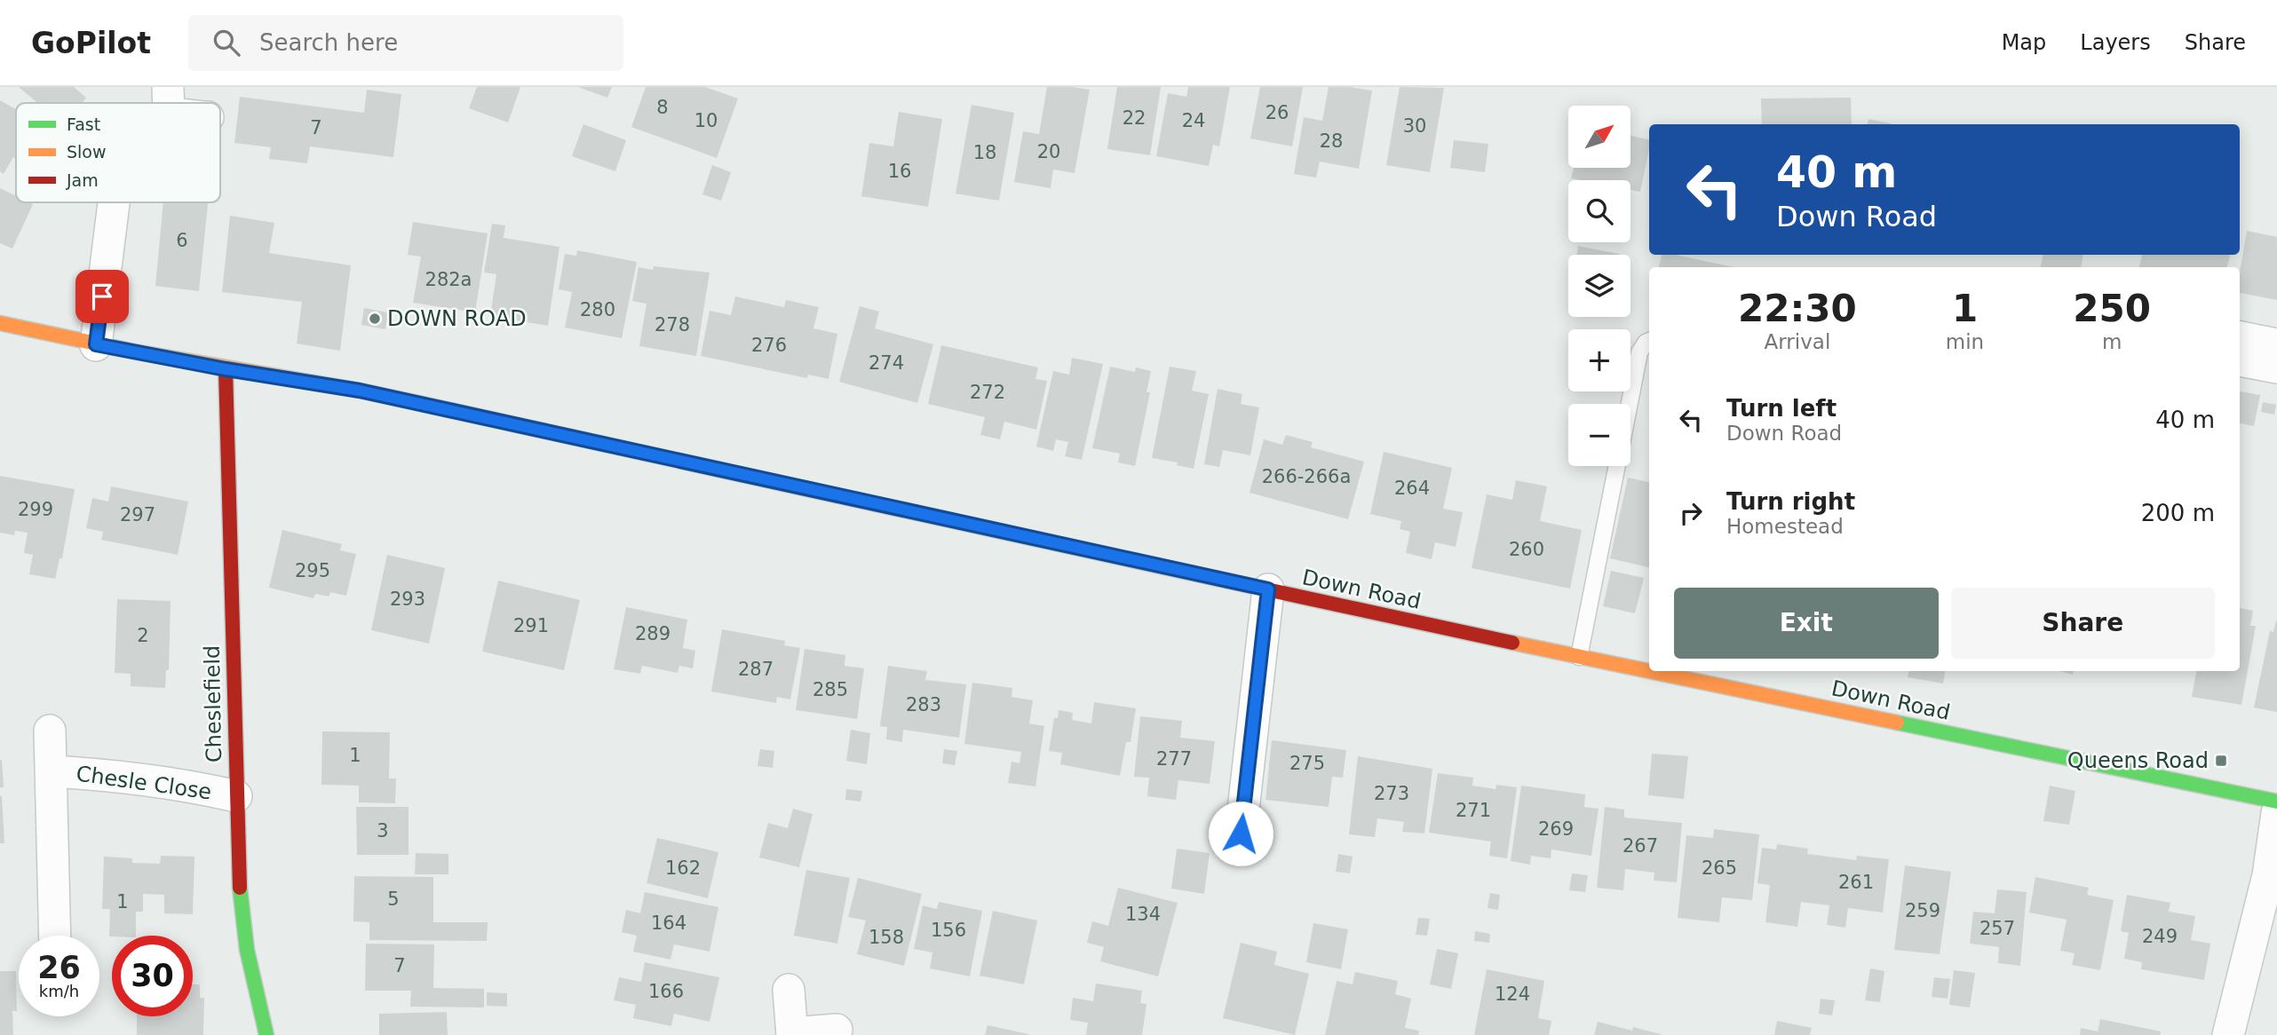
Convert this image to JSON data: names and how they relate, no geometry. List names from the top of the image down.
{
  "streets": {
    "street": ["Down Road", "Cheslefield", "Chesle Close"]
  },
  "crossings": [
    ["Down Road", "Cheslefield"],
    ["Cheslefield", "Chesle Close"]
  ],
  "places": {
    "other": ["DOWN ROAD"],
    "transit": ["Queens Road"]
  },
  "house_numbers": [
    "8",
    "26",
    "22",
    "10",
    "24",
    "30",
    "7",
    "28",
    "20",
    "18",
    "16",
    "6",
    "282a",
    "280",
    "278",
    "276",
    "274",
    "272",
    "266-266a",
    "264",
    "299",
    "297",
    "260",
    "295",
    "293",
    "291",
    "289",
    "2",
    "287",
    "285",
    "283",
    "1",
    "277",
    "275",
    "273",
    "271",
    "269",
    "3",
    "267",
    "162",
    "265",
    "261",
    "5",
    "1",
    "259",
    "134",
    "164",
    "257",
    "156",
    "249",
    "158",
    "7",
    "166",
    "124"
  ],
  "legend": ["Fast", "Slow", "Jam"],
  "north": "top right",
  "page": {
    "header": "GoPilot",
    "search": "Search here",
    "nav": ["Map", "Layers", "Share"],
    "map_buttons": ["+", "−"],
    "turn": ["40 m", "Down Road"],
    "eta": [
      "22:30",
      "Arrival",
      "1",
      "min",
      "250",
      "m"
    ],
    "list": [
      {
        "name": "Turn left",
        "note": "Down Road",
        "value": "40 m"
      },
      {
        "name": "Turn right",
        "note": "Homestead",
        "value": "200 m"
      }
    ],
    "buttons": ["Exit", "Share"],
    "speed": "26 km/h",
    "limit": "30"
  }
}
